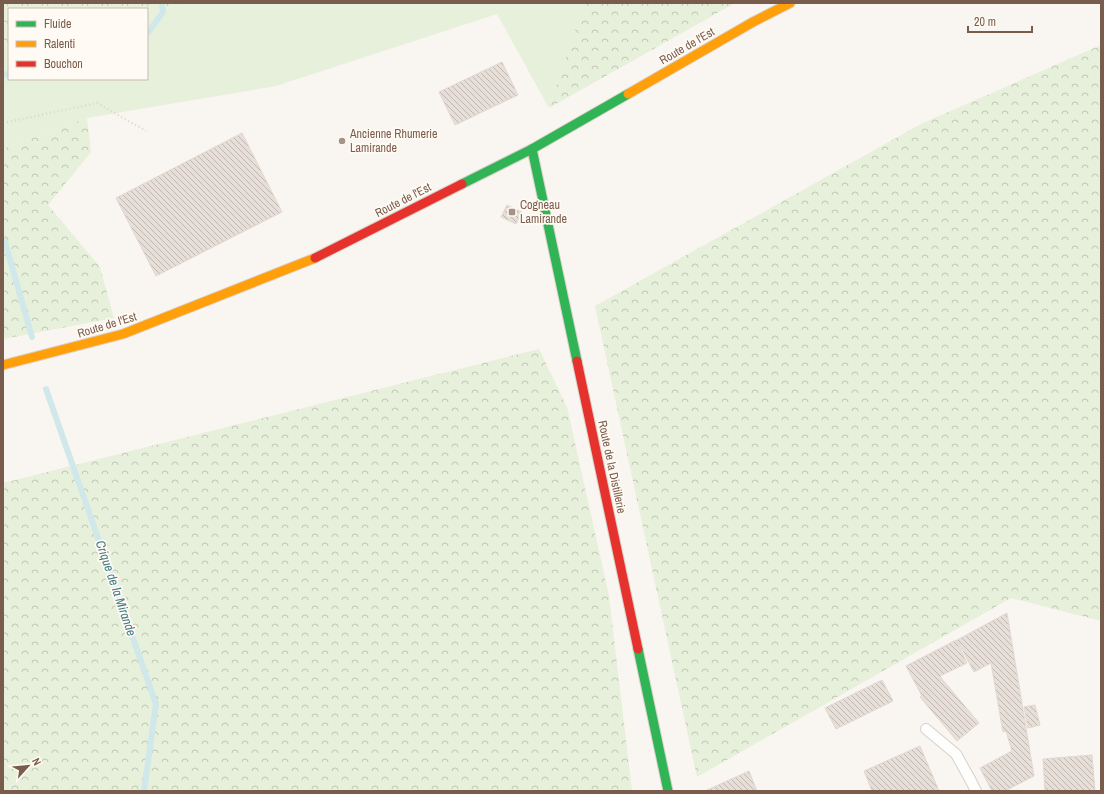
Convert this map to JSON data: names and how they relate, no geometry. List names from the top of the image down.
{
  "streets": {
    "main road": ["Route de l'Est", "Route de la Distillerie"]
  },
  "crossings": [
    ["Route de l'Est", "Route de la Distillerie"]
  ],
  "water": ["Crique de la Mirande"],
  "places": {
    "other": ["Ancienne Rhumerie Lamirande"],
    "transit": ["Cogneau Lamirande"]
  },
  "legend": ["Fluide", "Ralenti", "Bouchon"],
  "scale_bar": "20 m",
  "north": "top right"
}
